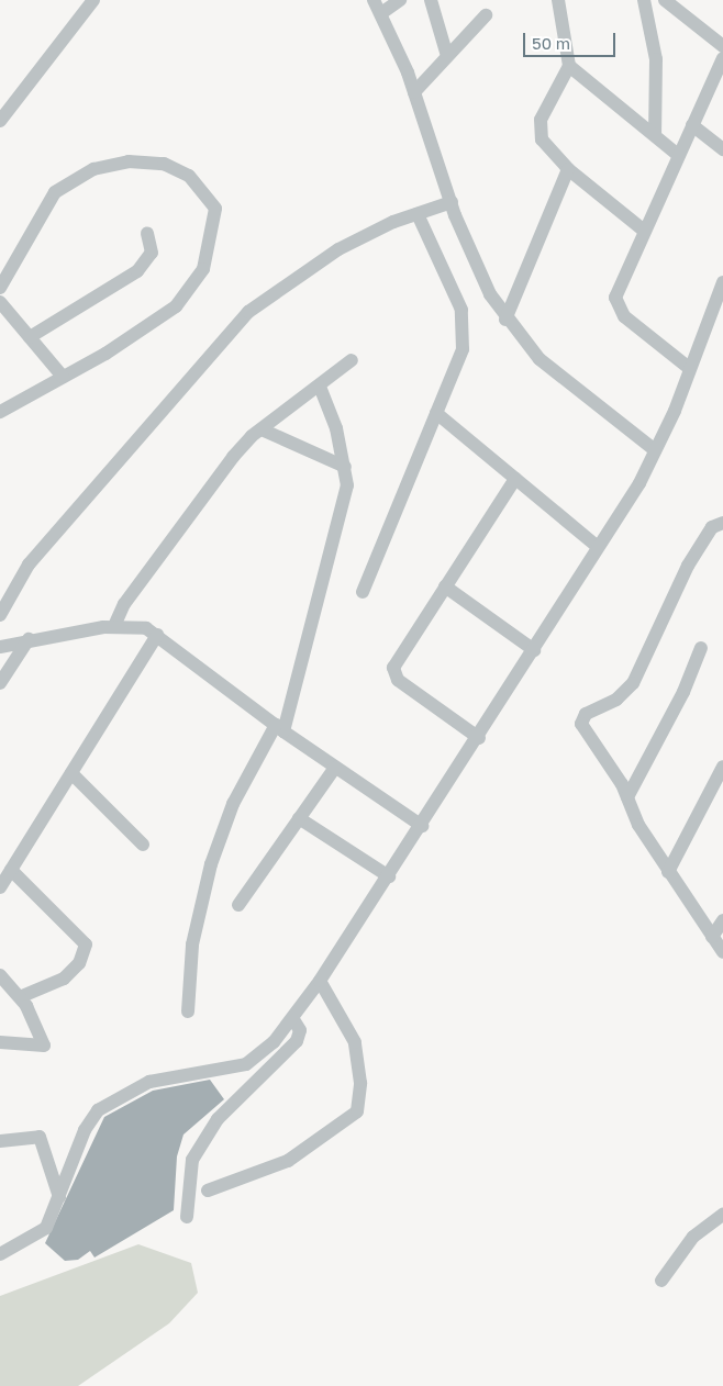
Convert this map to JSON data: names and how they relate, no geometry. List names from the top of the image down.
{
  "scale_bar": "50 m"
}
